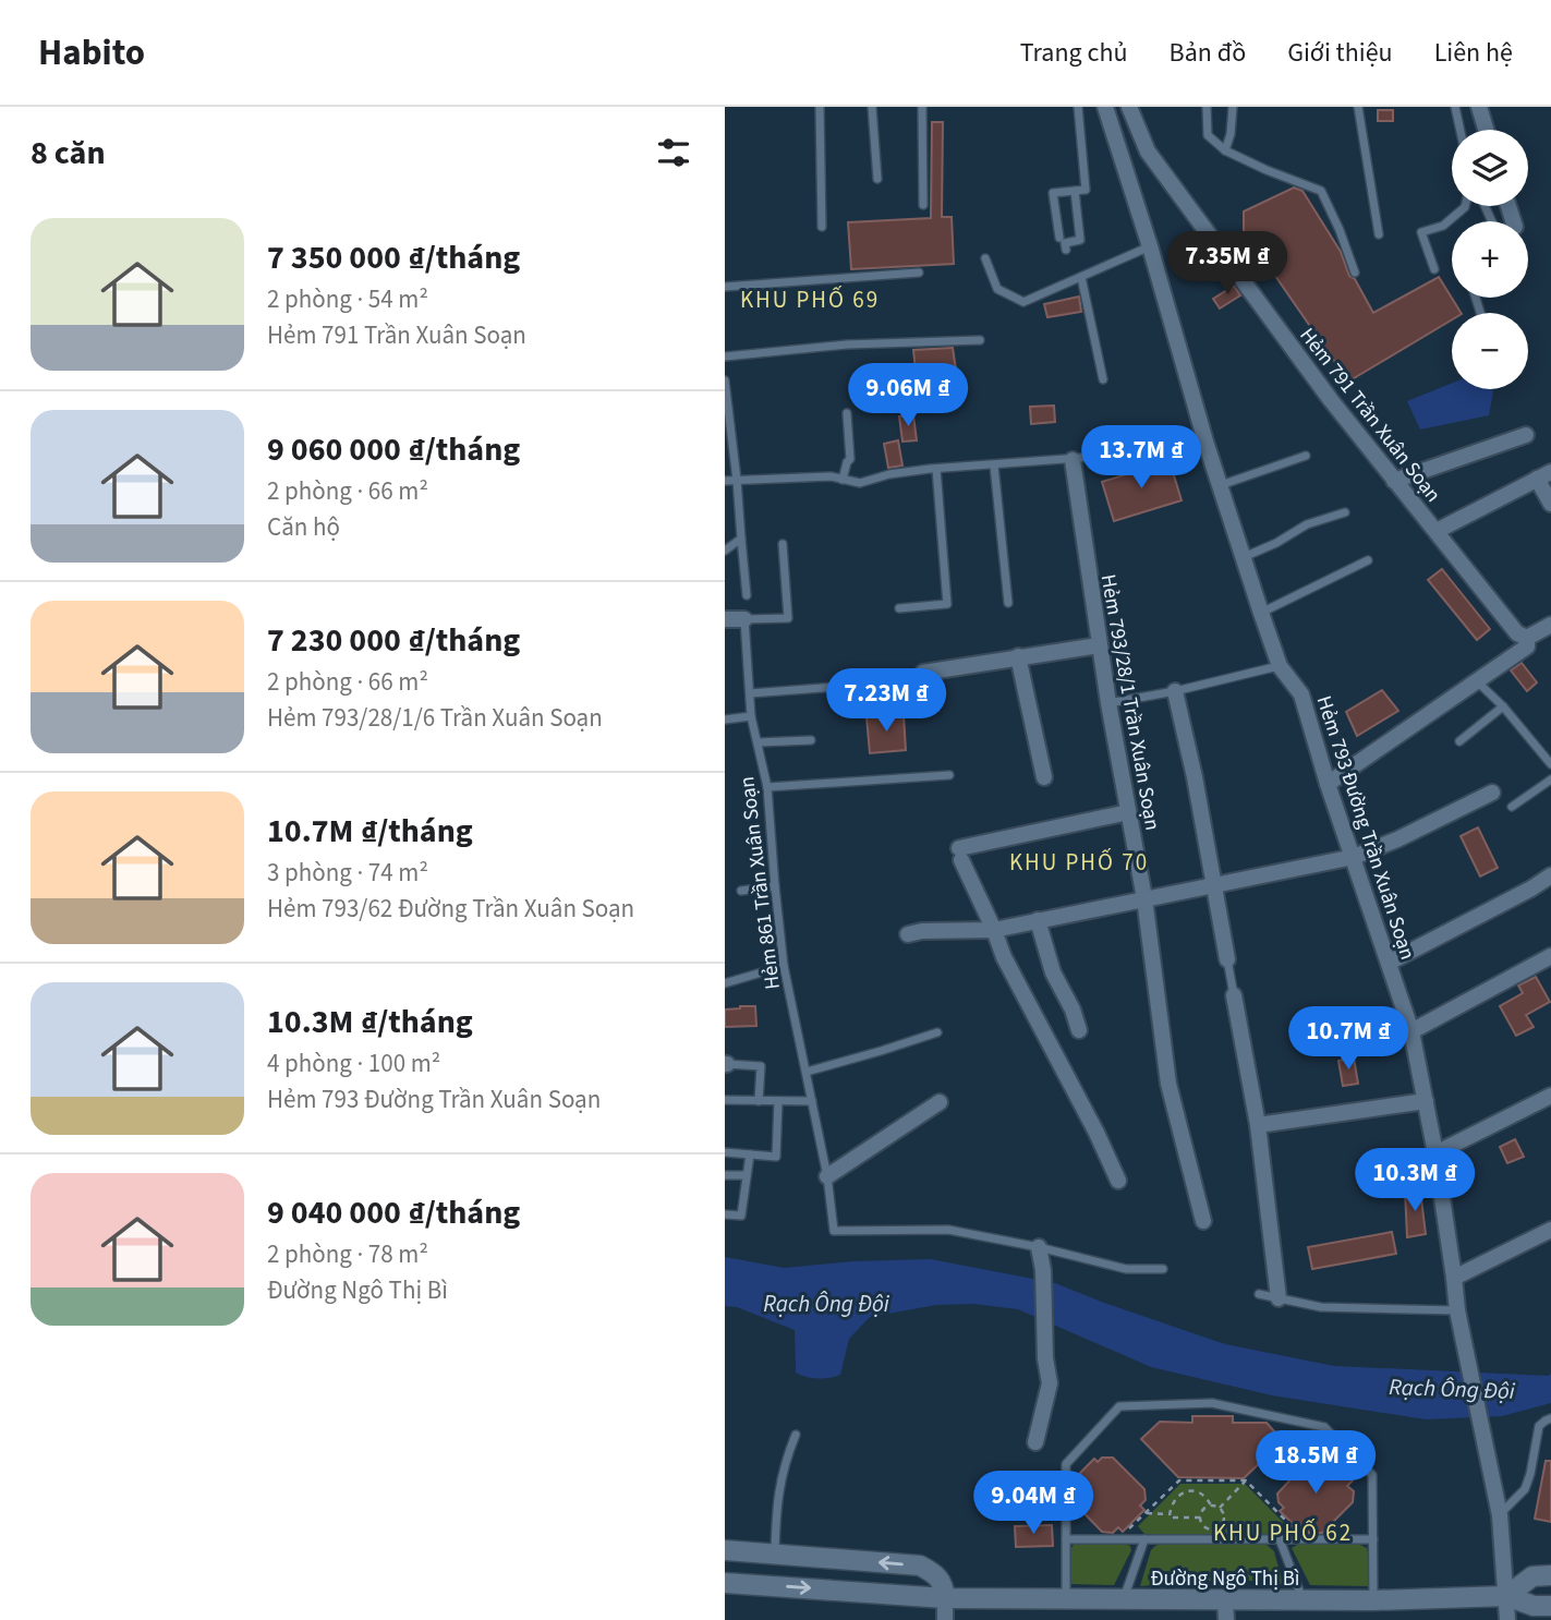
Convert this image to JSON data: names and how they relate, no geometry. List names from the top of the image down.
{
  "streets": {
    "street": [
      "Hẻm 791 Trần Xuân Soạn",
      "Hẻm 793/28/1 Trần Xuân Soạn",
      "Hẻm 793 Đường Trần Xuân Soạn",
      "Đường Ngô Thị Bì"
    ],
    "lane": ["Hẻm 861 Trần Xuân Soạn"]
  },
  "districts": ["KHU PHỐ 69", "KHU PHỐ 70", "KHU PHỐ 62"],
  "water": ["Rạch Ông Đội"],
  "page": {
    "header": "Habito",
    "nav": [
      "Trang chủ",
      "Bản đồ",
      "Giới thiệu",
      "Liên hệ"
    ],
    "heading": "8 căn",
    "map_buttons": ["+", "−"],
    "list": [
      {
        "name": "7 350 000 ₫/tháng",
        "note": "2 phòng · 54 m² · Hẻm 791 Trần Xuân Soạn"
      },
      {
        "name": "9 060 000 ₫/tháng",
        "note": "2 phòng · 66 m² · Căn hộ"
      },
      {
        "name": "7 230 000 ₫/tháng",
        "note": "2 phòng · 66 m² · Hẻm 793/28/1/6 Trần Xuân Soạn"
      },
      {
        "name": "10.7M ₫/tháng",
        "note": "3 phòng · 74 m² · Hẻm 793/62 Đường Trần Xuân Soạn"
      },
      {
        "name": "10.3M ₫/tháng",
        "note": "4 phòng · 100 m² · Hẻm 793 Đường Trần Xuân Soạn"
      },
      {
        "name": "9 040 000 ₫/tháng",
        "note": "2 phòng · 78 m² · Đường Ngô Thị Bì"
      }
    ],
    "price": [
      "7.35M ₫",
      "9.06M ₫",
      "13.7M ₫",
      "7.23M ₫",
      "10.7M ₫",
      "10.3M ₫",
      "18.5M ₫",
      "9.04M ₫"
    ]
  }
}
